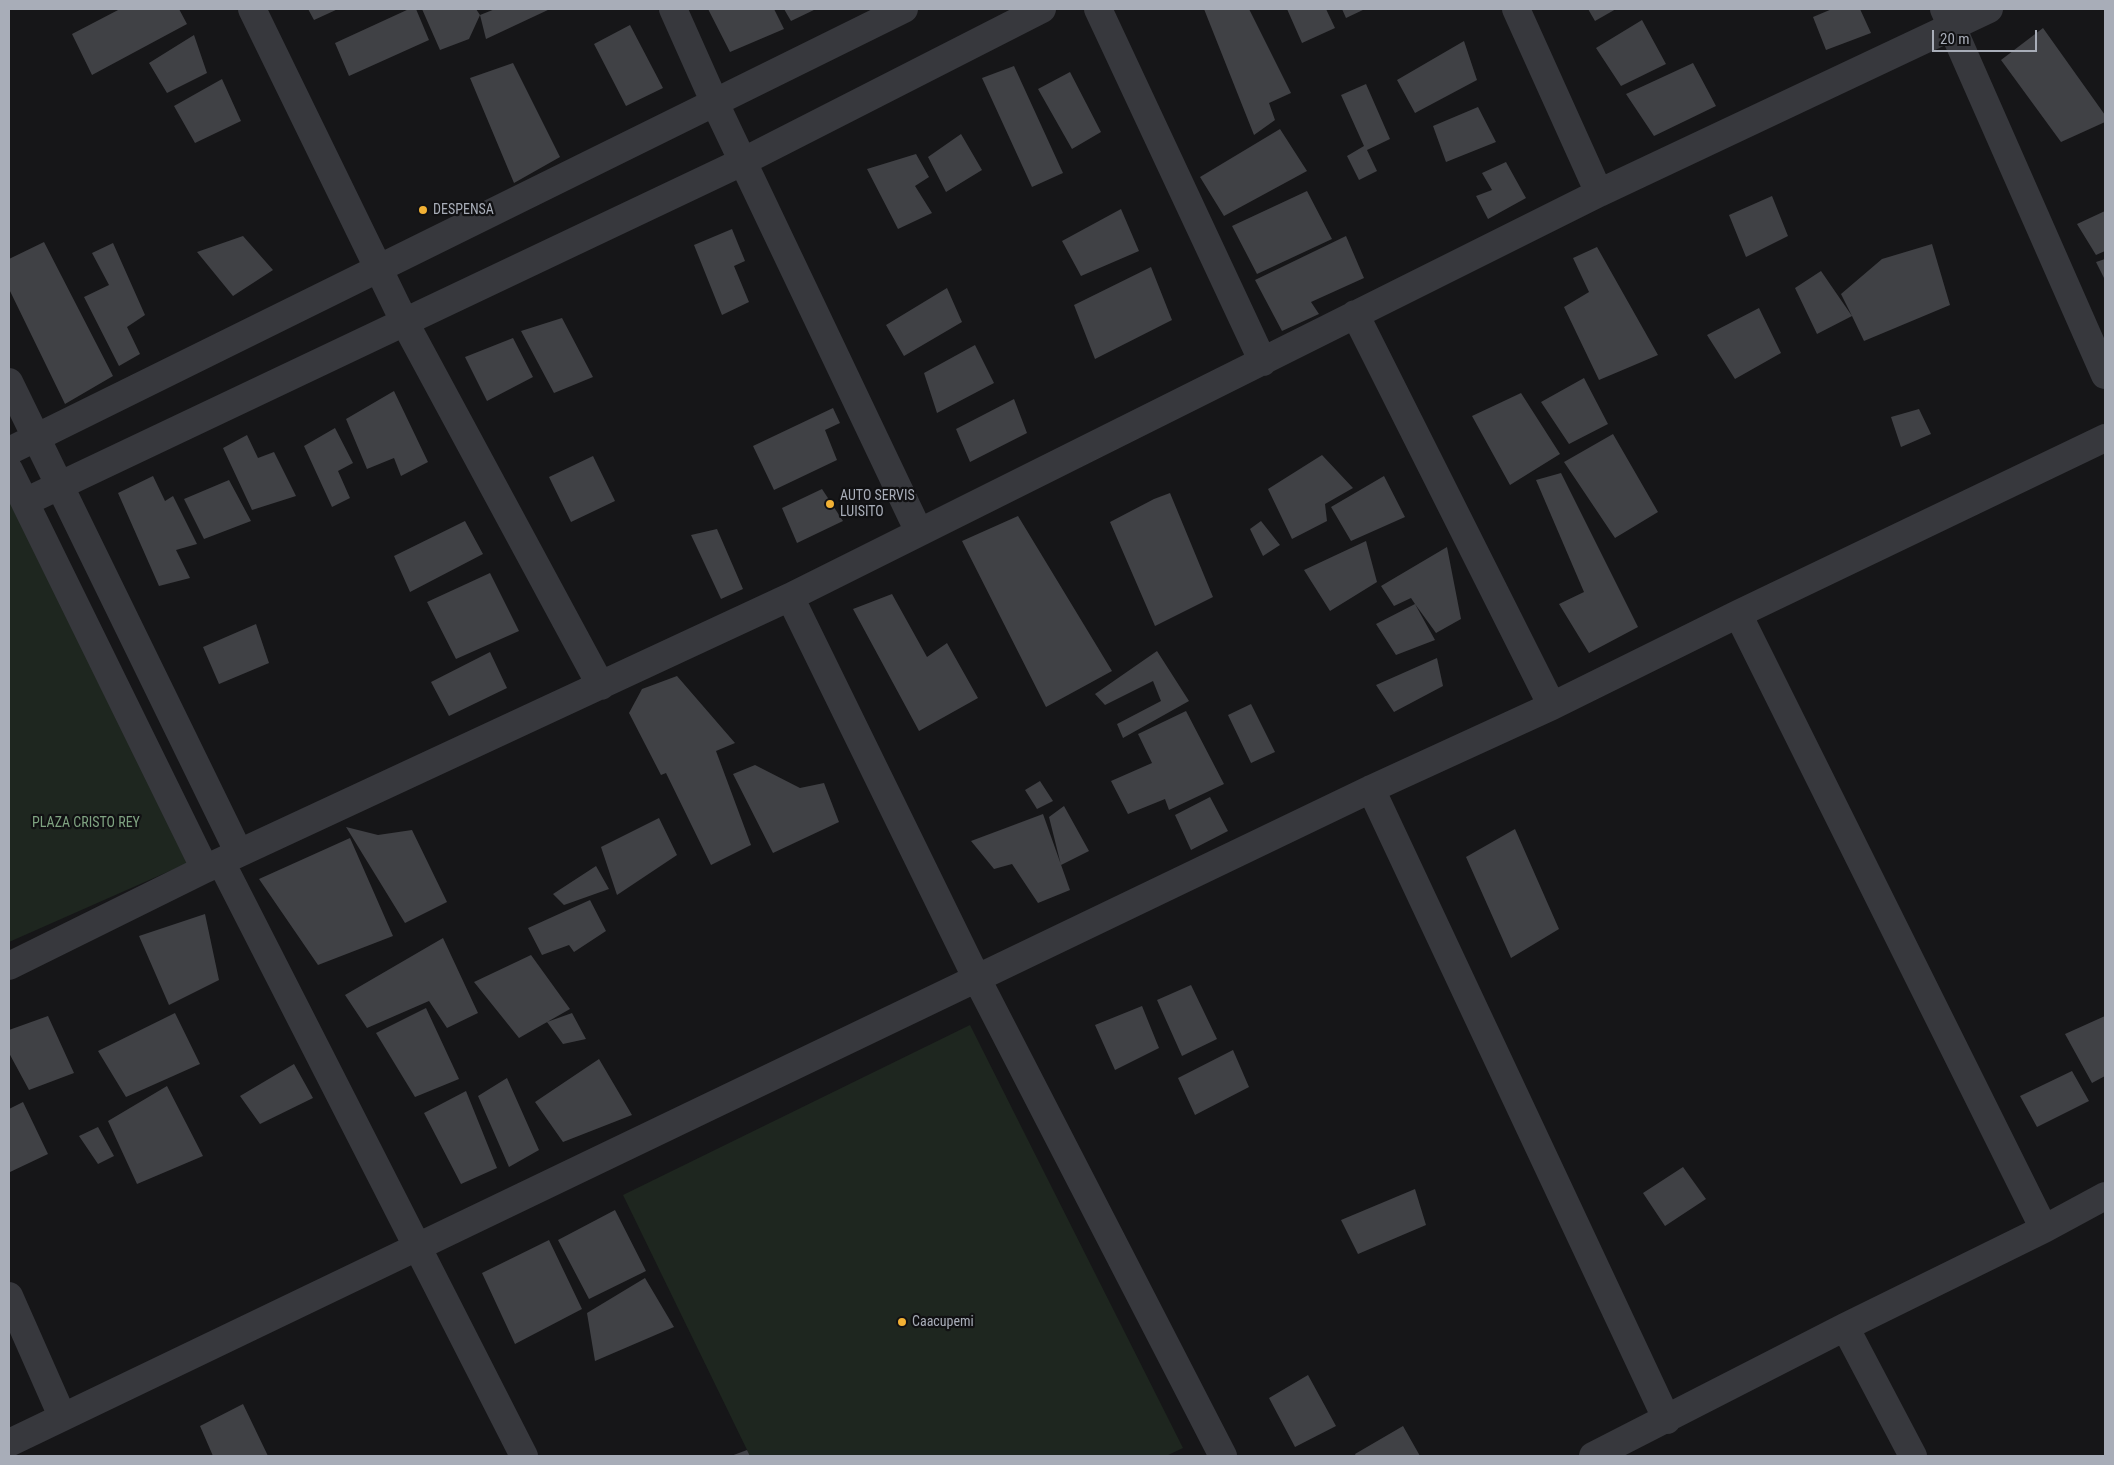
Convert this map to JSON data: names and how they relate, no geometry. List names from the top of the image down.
{
  "parks": ["PLAZA CRISTO REY"],
  "places": ["DESPENSA", "AUTO SERVIS LUISITO", "Caacupemi"],
  "scale_bar": "20 m"
}
